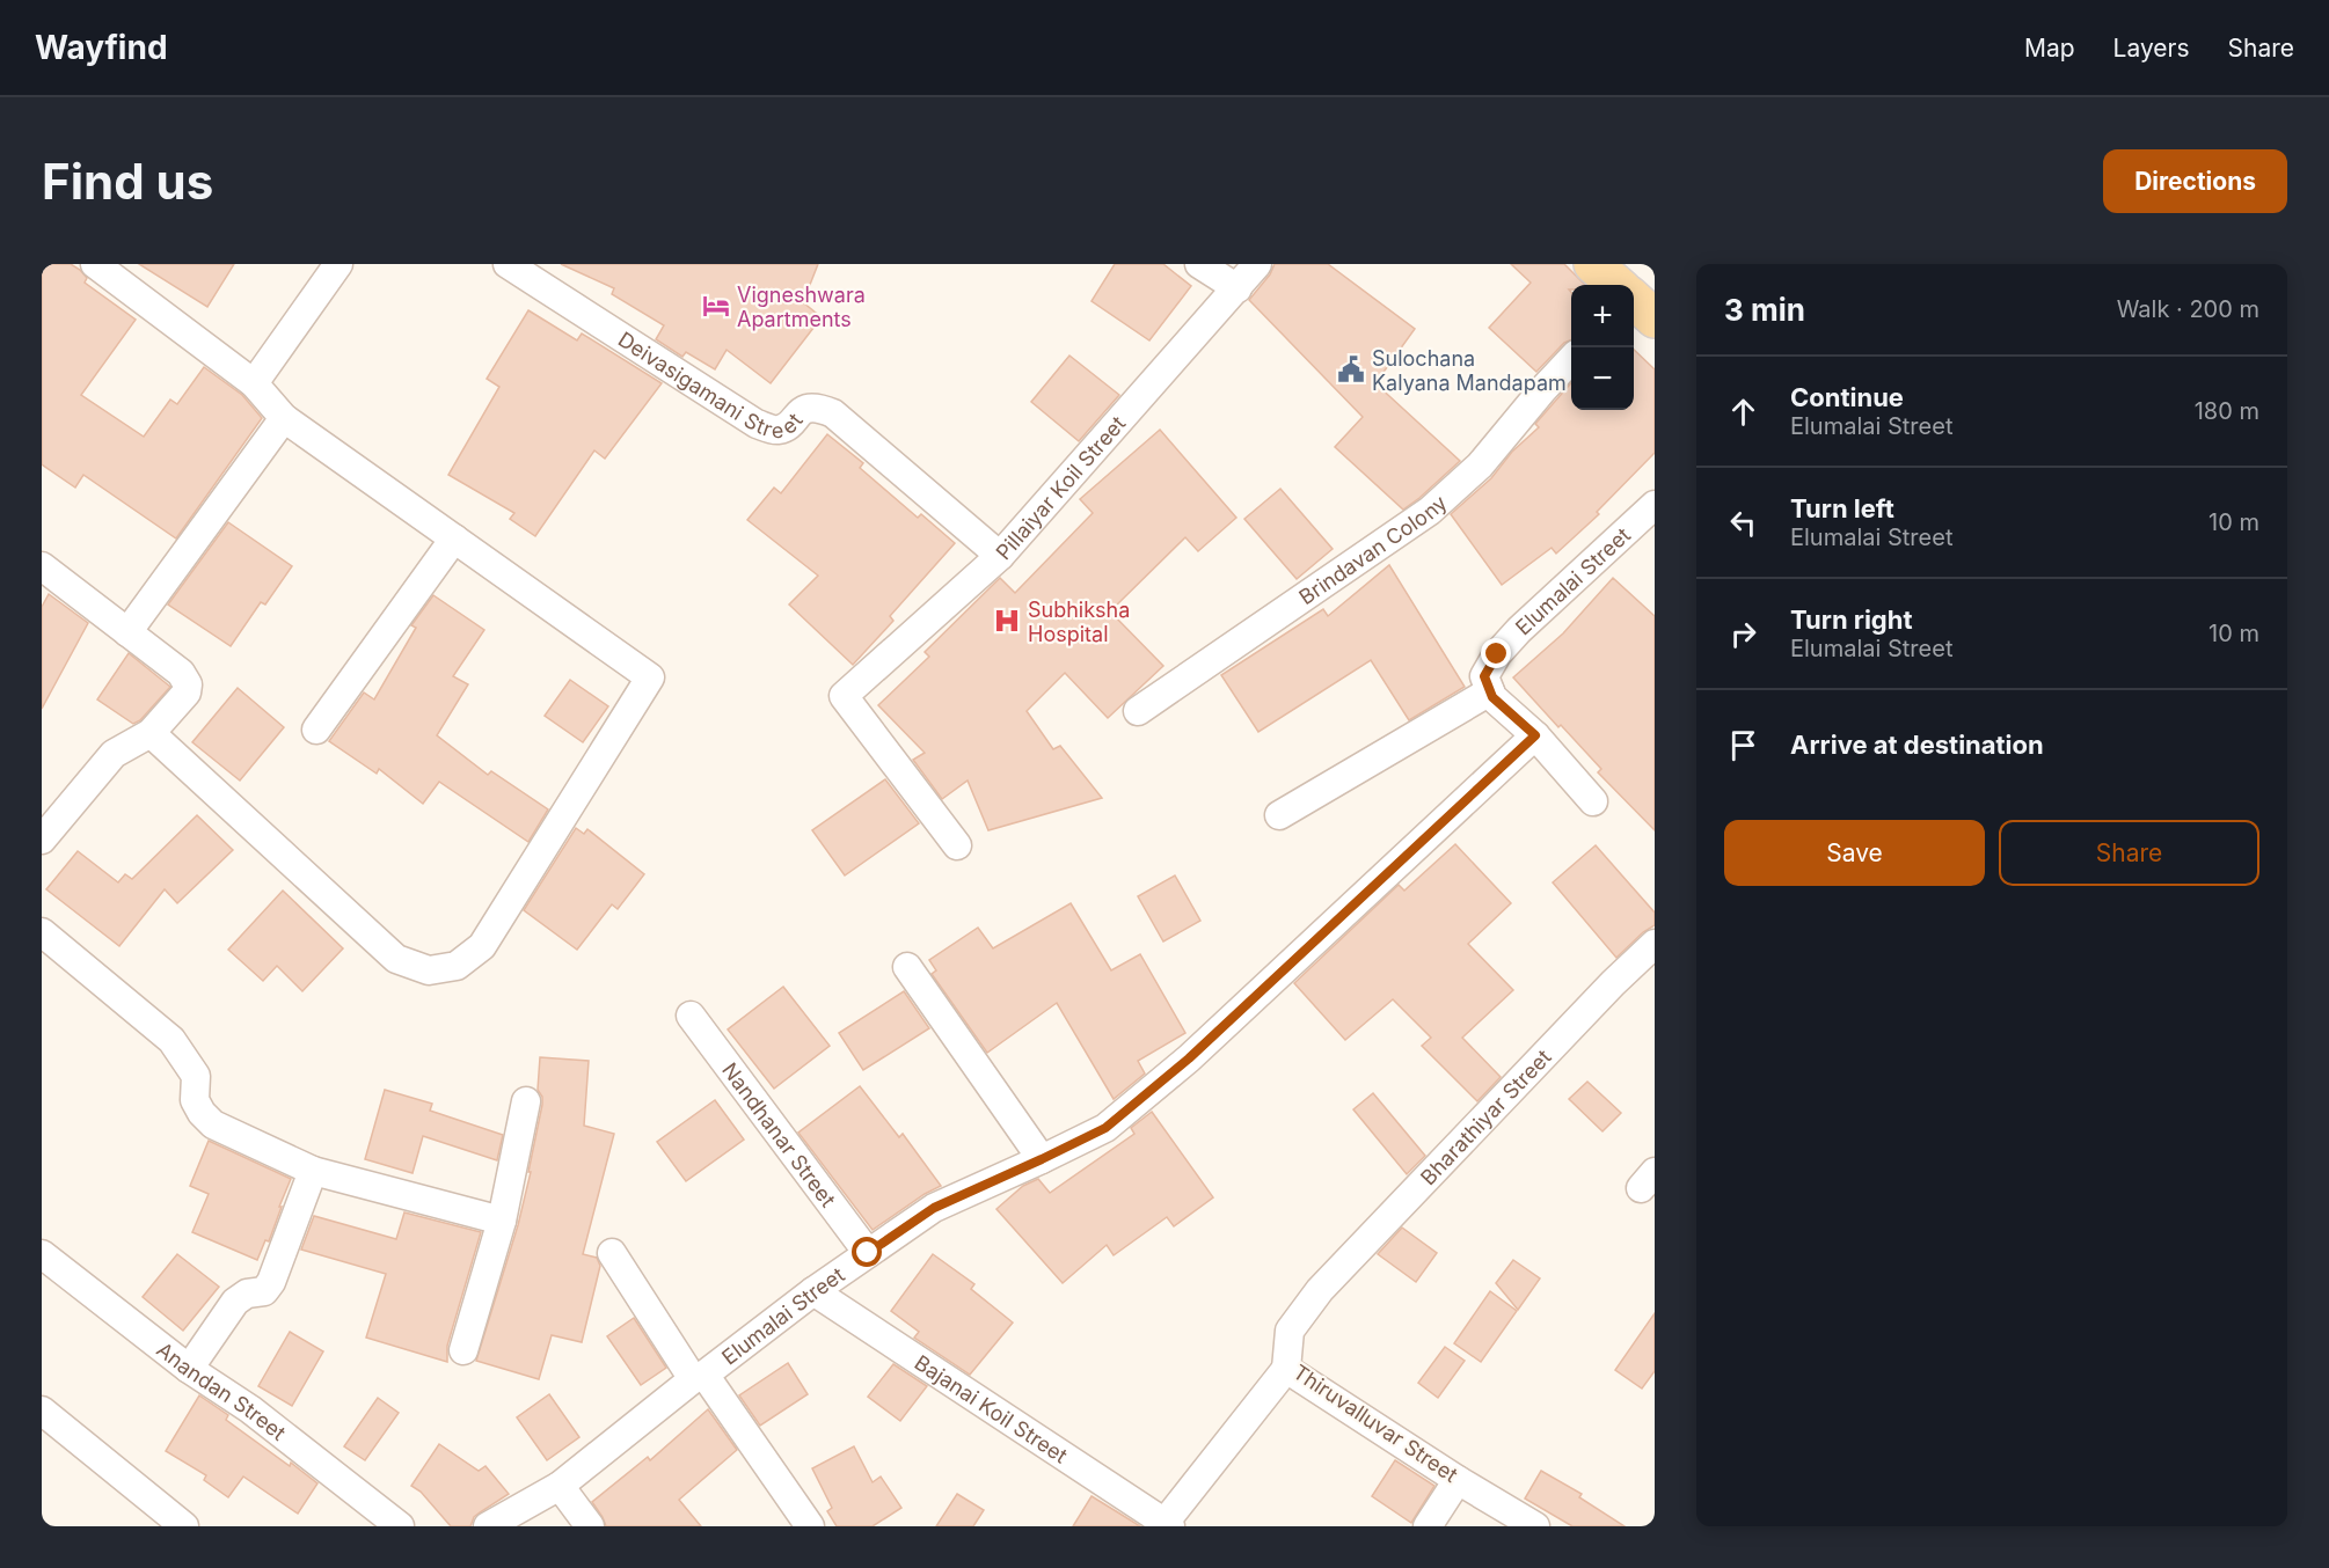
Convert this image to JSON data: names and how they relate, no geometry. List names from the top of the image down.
{
  "streets": {
    "street": [
      "Deivasigamani Street",
      "Pillaiyar Koil Street",
      "Brindavan Colony",
      "Elumalai Street",
      "Bharathiyar Street",
      "Nandhanar Street",
      "Anandan Street",
      "Bajanai Koil Street",
      "Thiruvalluvar Street"
    ]
  },
  "crossings": [
    ["Deivasigamani Street", "Pillaiyar Koil Street"],
    ["Elumalai Street", "Nandhanar Street"],
    ["Elumalai Street", "Bajanai Koil Street"],
    ["Bharathiyar Street", "Thiruvalluvar Street"]
  ],
  "places": {
    "hotel": ["Vigneshwara Apartments"],
    "public building": ["Sulochana Kalyana Mandapam"],
    "hospital": ["Subhiksha Hospital"]
  },
  "page": {
    "header": "Wayfind",
    "nav": ["Map", "Layers", "Share"],
    "buttons": [
      "Directions",
      ["Save", "Share"]
    ],
    "title": "Find us",
    "heading": ["3 min", "Walk · 200 m"],
    "map_buttons": ["+", "−"],
    "list": [
      ["Continue", "Elumalai Street", "180 m"],
      ["Turn left", "Elumalai Street", "10 m"],
      ["Turn right", "Elumalai Street", "10 m"],
      "Arrive at destination"
    ]
  }
}
